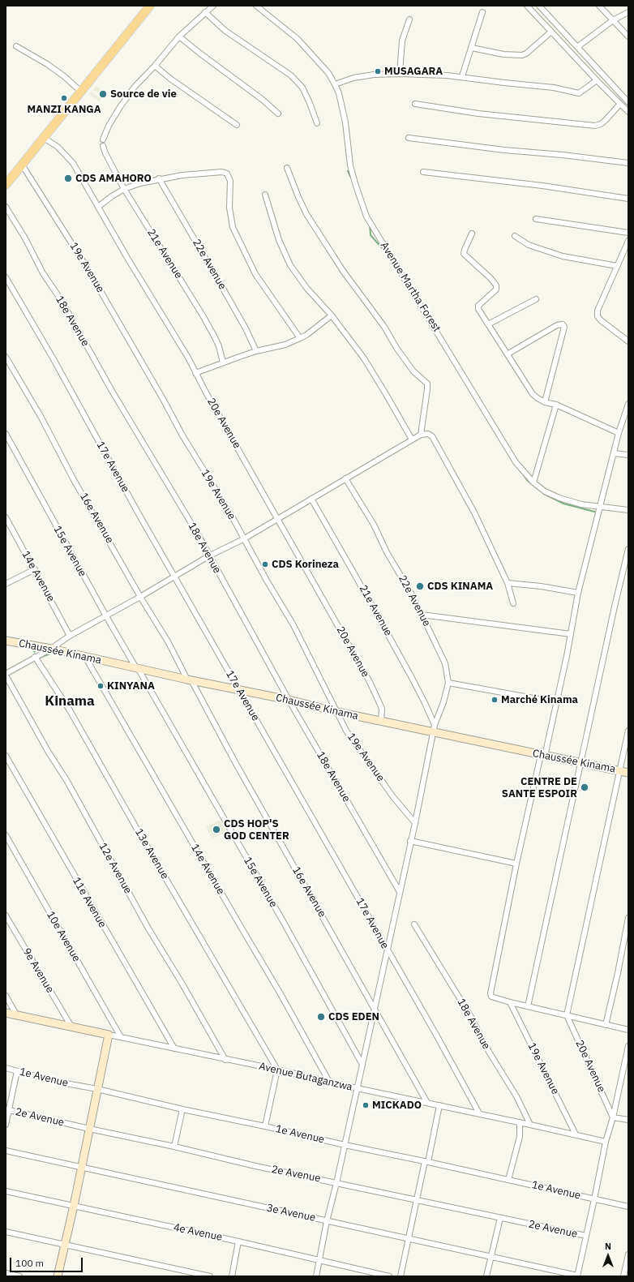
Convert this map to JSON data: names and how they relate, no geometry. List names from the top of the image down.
{
  "streets": {
    "street": [
      "21e Avenue",
      "22e Avenue",
      "19e Avenue",
      "Avenue Martha Forest",
      "18e Avenue",
      "20e Avenue",
      "17e Avenue",
      "16e Avenue",
      "15e Avenue",
      "14e Avenue",
      "Chaussée Kinama",
      "13e Avenue",
      "12e Avenue",
      "11e Avenue",
      "10e Avenue",
      "9e Avenue",
      "Avenue Butaganzwa",
      "1e Avenue",
      "2e Avenue",
      "3e Avenue",
      "4e Avenue"
    ]
  },
  "crossings": [
    ["21e Avenue", "22e Avenue"],
    ["21e Avenue", "Chaussée Kinama"],
    ["22e Avenue", "19e Avenue"],
    ["22e Avenue", "18e Avenue"],
    ["22e Avenue", "17e Avenue"],
    ["22e Avenue", "16e Avenue"],
    ["22e Avenue", "15e Avenue"],
    ["22e Avenue", "Chaussée Kinama"],
    ["22e Avenue", "Avenue Butaganzwa"],
    ["22e Avenue", "1e Avenue"],
    ["22e Avenue", "2e Avenue"],
    ["22e Avenue", "3e Avenue"],
    ["22e Avenue", "4e Avenue"],
    ["19e Avenue", "Chaussée Kinama"],
    ["19e Avenue", "Avenue Butaganzwa"],
    ["18e Avenue", "Chaussée Kinama"],
    ["18e Avenue", "Avenue Butaganzwa"],
    ["20e Avenue", "Chaussée Kinama"],
    ["17e Avenue", "Chaussée Kinama"],
    ["17e Avenue", "Avenue Butaganzwa"],
    ["16e Avenue", "Chaussée Kinama"],
    ["16e Avenue", "Avenue Butaganzwa"],
    ["15e Avenue", "Chaussée Kinama"],
    ["14e Avenue", "Chaussée Kinama"],
    ["14e Avenue", "Avenue Butaganzwa"],
    ["13e Avenue", "Avenue Butaganzwa"],
    ["12e Avenue", "Avenue Butaganzwa"],
    ["11e Avenue", "Avenue Butaganzwa"],
    ["10e Avenue", "Avenue Butaganzwa"],
    ["9e Avenue", "Avenue Butaganzwa"]
  ],
  "districts": ["Kinama"],
  "places": [
    "MUSAGARA",
    "Source de vie",
    "MANZI KANGA",
    "CDS AMAHORO",
    "CDS Korineza",
    "CDS KINAMA",
    "KINYANA",
    "Marché Kinama",
    "CENTRE DE SANTE ESPOIR",
    "CDS HOP'S GOD CENTER",
    "CDS EDEN",
    "MICKADO"
  ],
  "scale_bar": "100 m",
  "north": "top"
}
